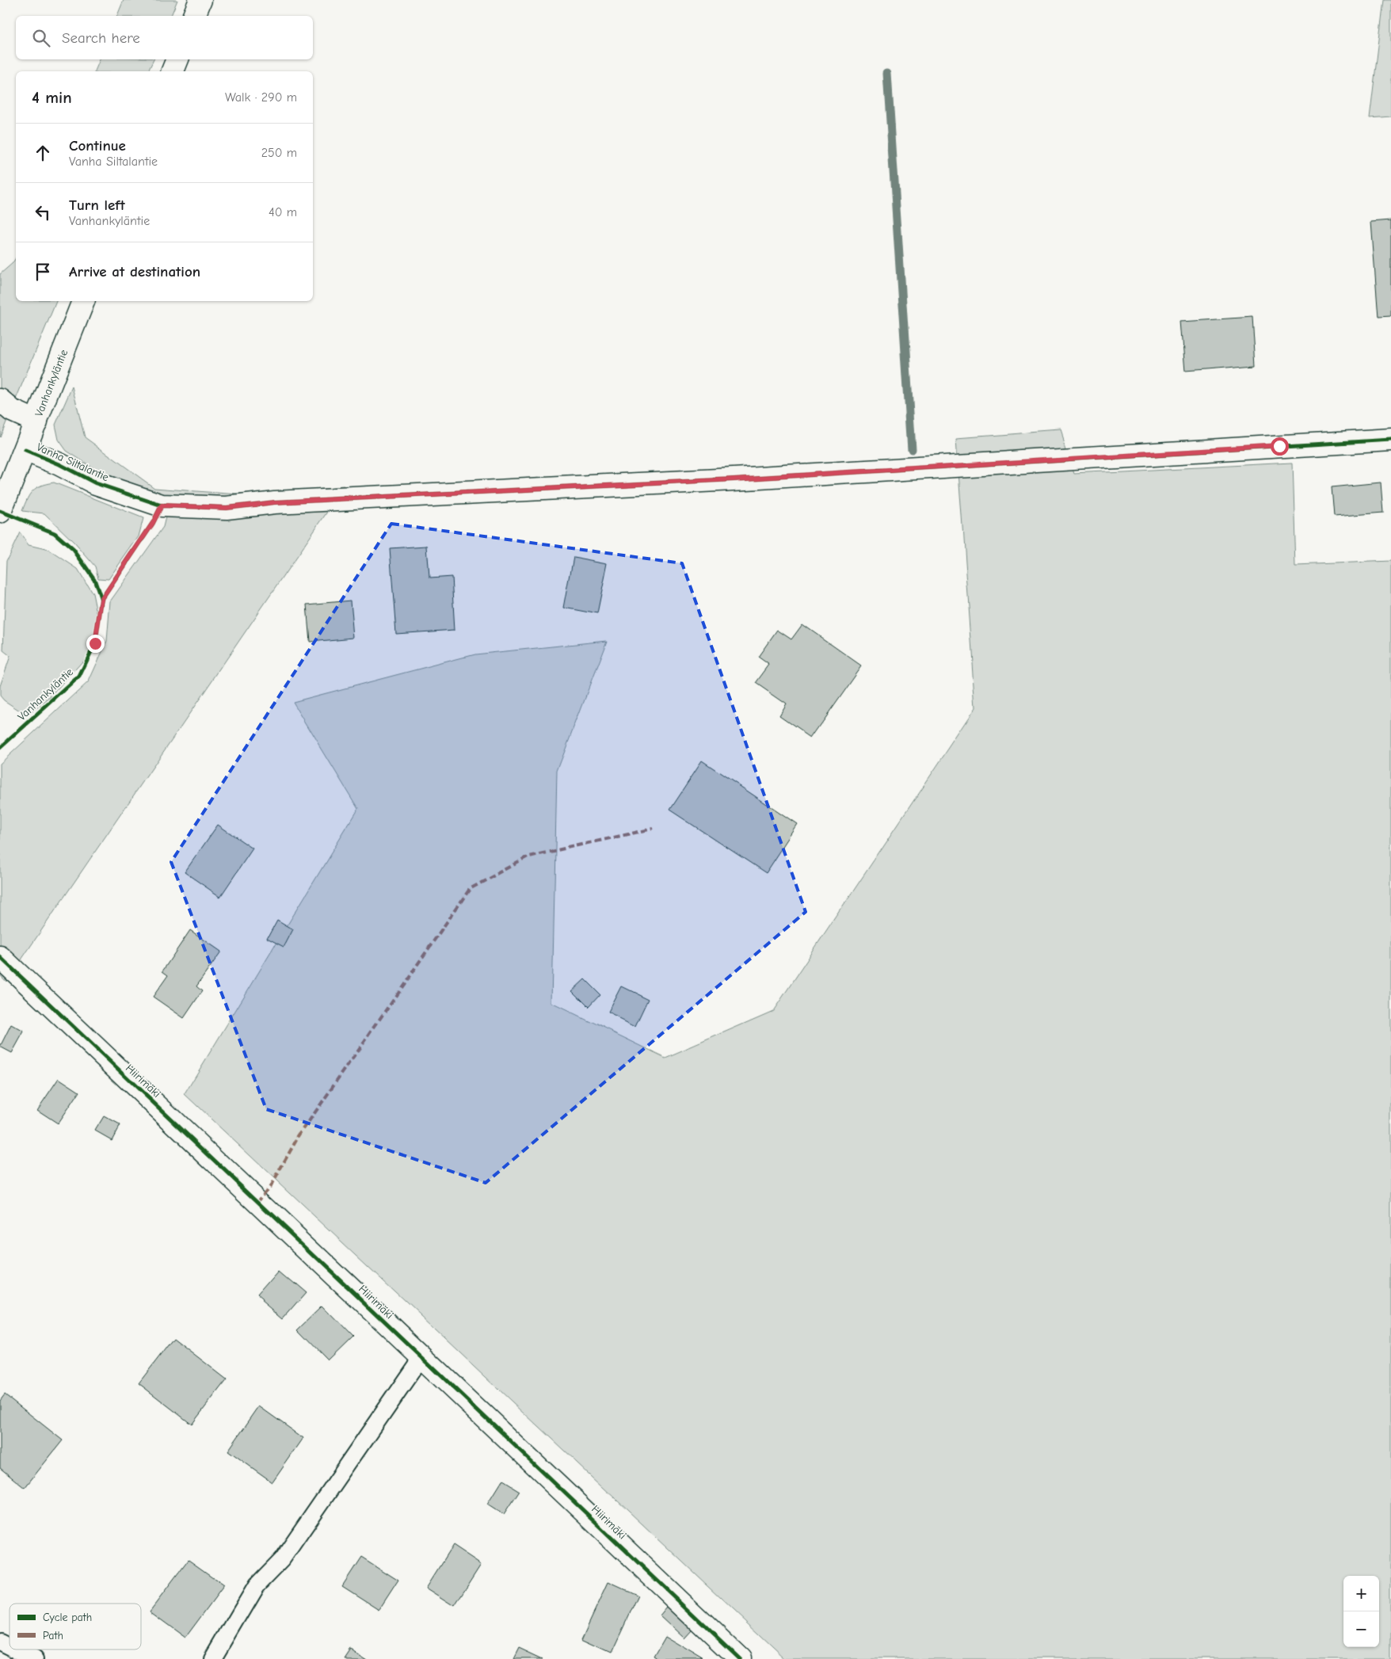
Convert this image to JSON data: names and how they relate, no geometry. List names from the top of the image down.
{
  "streets": {
    "street": ["Vanhankyläntie", "Vanha Siltalantie", "Hiirimäki"]
  },
  "crossings": [
    ["Vanhankyläntie", "Vanha Siltalantie"]
  ],
  "legend": ["Cycle path", "Path"],
  "page": {
    "search": "Search here",
    "heading": ["4 min", "Walk · 290 m"],
    "list": [
      ["Continue", "Vanha Siltalantie", "250 m"],
      ["Turn left", "Vanhankyläntie", "40 m"],
      "Arrive at destination"
    ],
    "map_buttons": ["+", "−"]
  }
}
